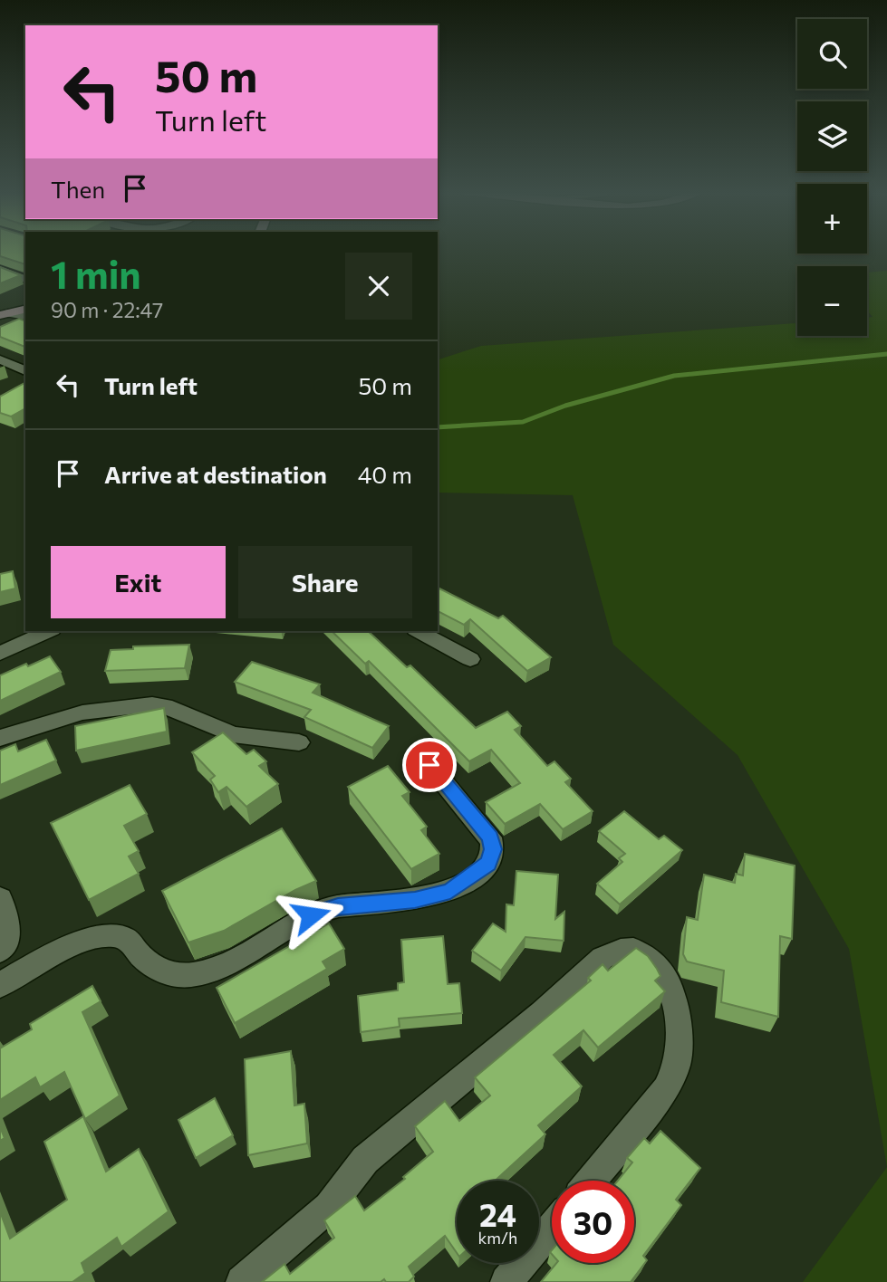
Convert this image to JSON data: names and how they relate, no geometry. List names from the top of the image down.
{
  "page": {
    "map_buttons": ["+", "−"],
    "turn": ["50 m", "Turn left"],
    "then": "Then",
    "heading": ["1 min", "90 m · 22:47"],
    "list": [
      {
        "name": "Turn left",
        "value": "50 m"
      },
      {
        "name": "Arrive at destination",
        "value": "40 m"
      }
    ],
    "buttons": ["Exit", "Share"],
    "speed": "24 km/h",
    "limit": "30"
  }
}
